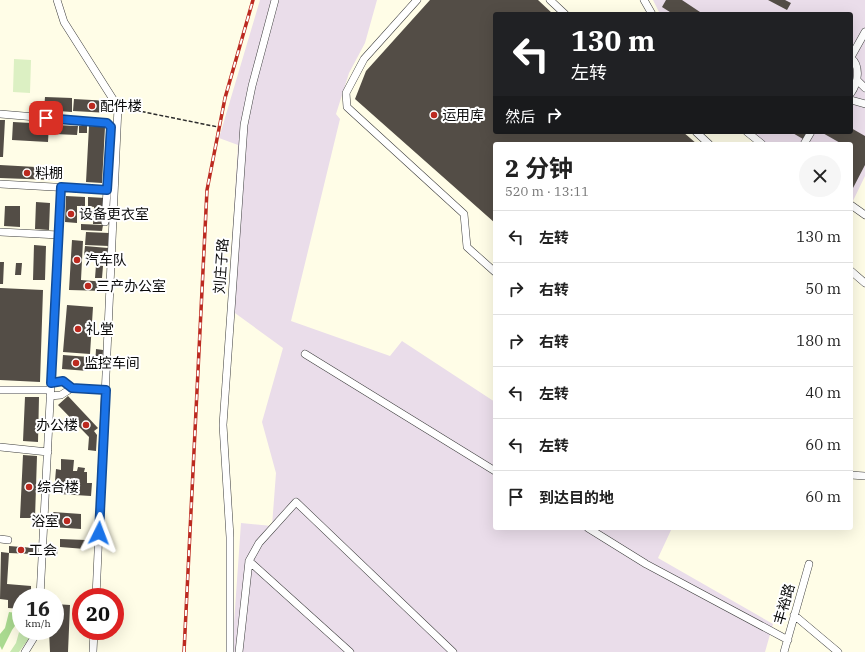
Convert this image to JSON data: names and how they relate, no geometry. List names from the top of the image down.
{
  "streets": {
    "street": ["刘庄子路", "丰裕路"]
  },
  "places": [
    "配件楼",
    "运用库",
    "料棚",
    "设备更衣室",
    "汽车队",
    "三产办公室",
    "礼堂",
    "监控车间",
    "办公楼",
    "综合楼",
    "浴室",
    "工会"
  ],
  "page": {
    "turn": ["130 m", "左转"],
    "then": "然后",
    "heading": ["2 分钟", "520 m · 13:11"],
    "list": [
      {
        "name": "左转",
        "value": "130 m"
      },
      {
        "name": "右转",
        "value": "50 m"
      },
      {
        "name": "右转",
        "value": "180 m"
      },
      {
        "name": "左转",
        "value": "40 m"
      },
      {
        "name": "左转",
        "value": "60 m"
      },
      {
        "name": "到达目的地",
        "value": "60 m"
      }
    ],
    "speed": "16 km/h",
    "limit": "20"
  }
}
